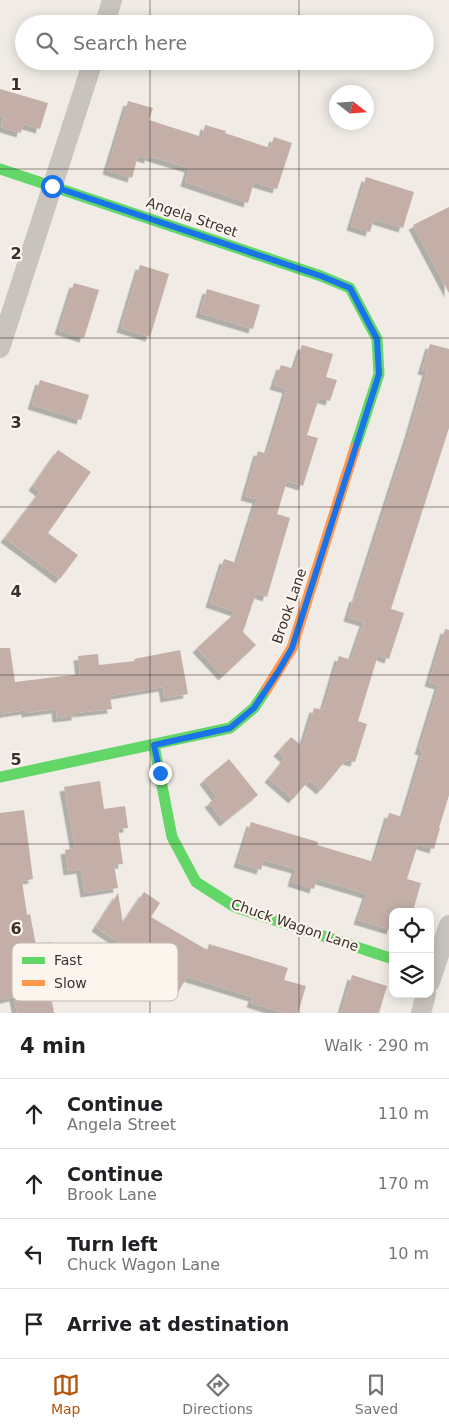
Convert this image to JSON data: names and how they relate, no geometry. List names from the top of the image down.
{
  "streets": {
    "street": ["Angela Street", "Brook Lane", "Chuck Wagon Lane"]
  },
  "crossings": [
    ["Angela Street", "Brook Lane"],
    ["Brook Lane", "Chuck Wagon Lane"]
  ],
  "legend": ["Fast", "Slow"],
  "north": "right",
  "page": {
    "search": "Search here",
    "heading": ["4 min", "Walk · 290 m"],
    "list": [
      ["Continue", "Angela Street", "110 m"],
      ["Continue", "Brook Lane", "170 m"],
      ["Turn left", "Chuck Wagon Lane", "10 m"],
      "Arrive at destination"
    ],
    "nav": ["Map", "Directions", "Saved"]
  },
  "grid": {
    "rows": [
      "1",
      "2",
      "3",
      "4",
      "5",
      "6"
    ]
  }
}
